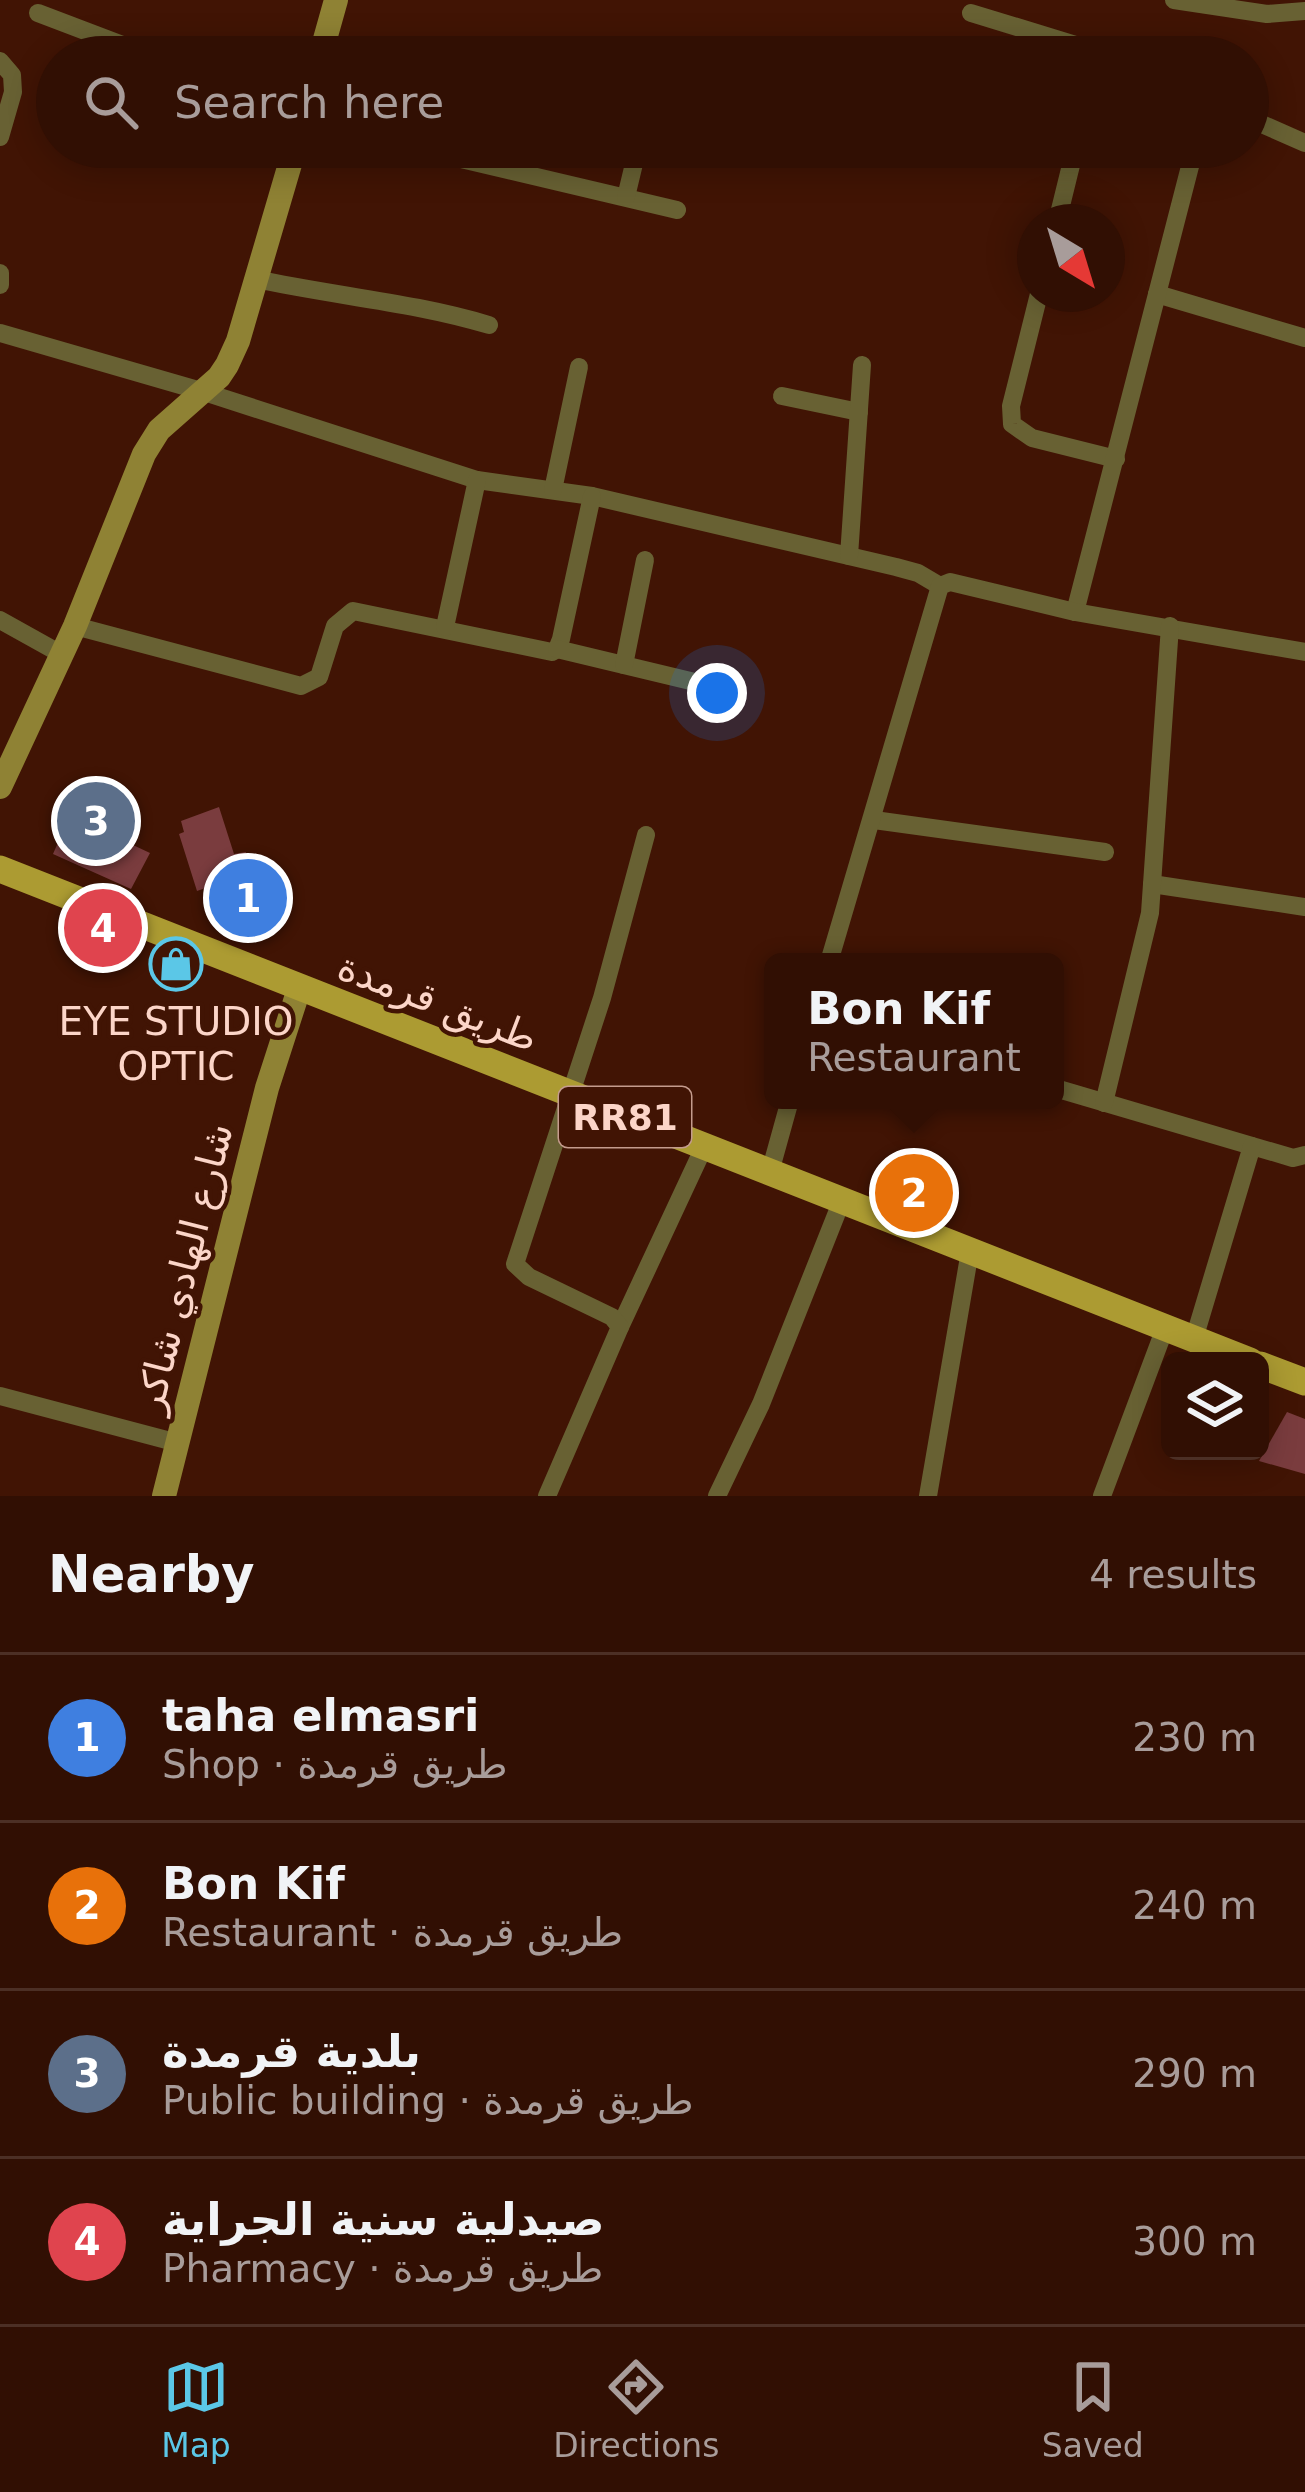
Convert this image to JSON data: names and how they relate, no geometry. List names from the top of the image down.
{
  "streets": {
    "main road": ["طريق قرمدة", "RR81"],
    "street": ["شارع الهادي شاكر"]
  },
  "crossings": [
    ["طريق قرمدة", "شارع الهادي شاكر"]
  ],
  "places": {
    "shop": ["EYE STUDIO OPTIC"]
  },
  "north": "bottom right",
  "page": {
    "search": "Search here",
    "pins": [
      "3",
      "1",
      "4",
      "2"
    ],
    "popup": ["Bon Kif", "Restaurant"],
    "heading": ["Nearby", "4 results"],
    "list": [
      {
        "mark": "1",
        "name": "taha elmasri",
        "note": "Shop · طريق قرمدة",
        "value": "230 m"
      },
      {
        "mark": "2",
        "name": "Bon Kif",
        "note": "Restaurant · طريق قرمدة",
        "value": "240 m"
      },
      {
        "mark": "3",
        "name": "بلدية قرمدة",
        "note": "Public building · طريق قرمدة",
        "value": "290 m"
      },
      {
        "mark": "4",
        "name": "صيدلية سنية الجراية",
        "note": "Pharmacy · طريق قرمدة",
        "value": "300 m"
      }
    ],
    "nav": ["Map", "Directions", "Saved"]
  }
}
